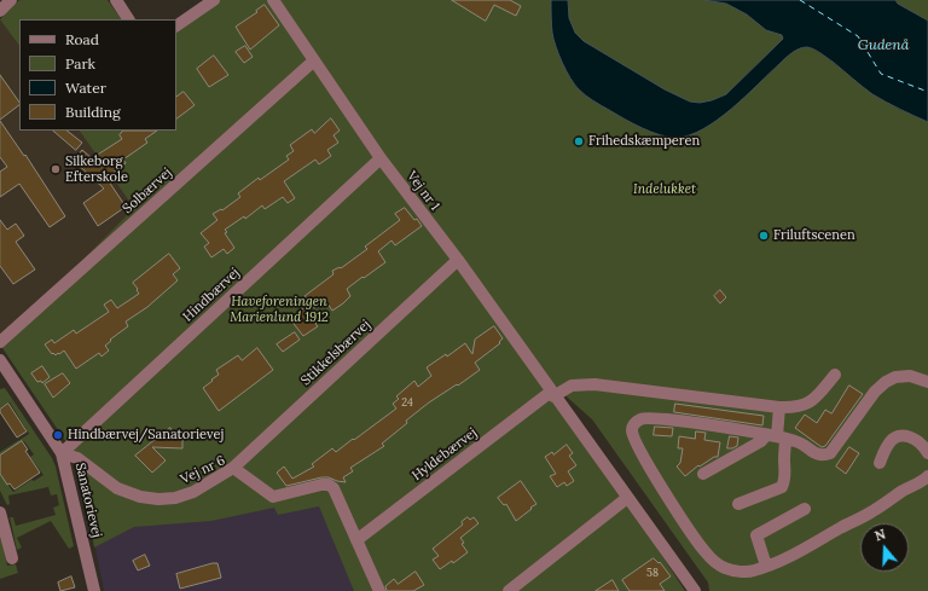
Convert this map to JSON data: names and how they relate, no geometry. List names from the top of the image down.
{
  "streets": {
    "street": [
      "Solbærvej",
      "Vej nr 1",
      "Hindbærvej",
      "Stikkelsbærvej",
      "Hyldebærvej",
      "Vej nr 6",
      "Sanatorievej"
    ]
  },
  "crossings": [
    ["Solbærvej", "Vej nr 1"],
    ["Vej nr 1", "Hindbærvej"],
    ["Vej nr 1", "Stikkelsbærvej"],
    ["Vej nr 1", "Hyldebærvej"],
    ["Hindbærvej", "Vej nr 6"],
    ["Hindbærvej", "Sanatorievej"],
    ["Stikkelsbærvej", "Vej nr 6"],
    ["Hyldebærvej", "Vej nr 6"],
    ["Vej nr 6", "Sanatorievej"]
  ],
  "water": ["Gudenå"],
  "parks": ["Indelukket", "Haveforeningen Marienlund 1912"],
  "places": [
    "Frihedskæmperen",
    "Silkeborg Efterskole",
    "Friluftscenen",
    "Hindbærvej/Sanatorievej"
  ],
  "house_numbers": ["24", "58"],
  "legend": [
    "Road",
    "Park",
    "Water",
    "Building"
  ],
  "north": "top"
}
